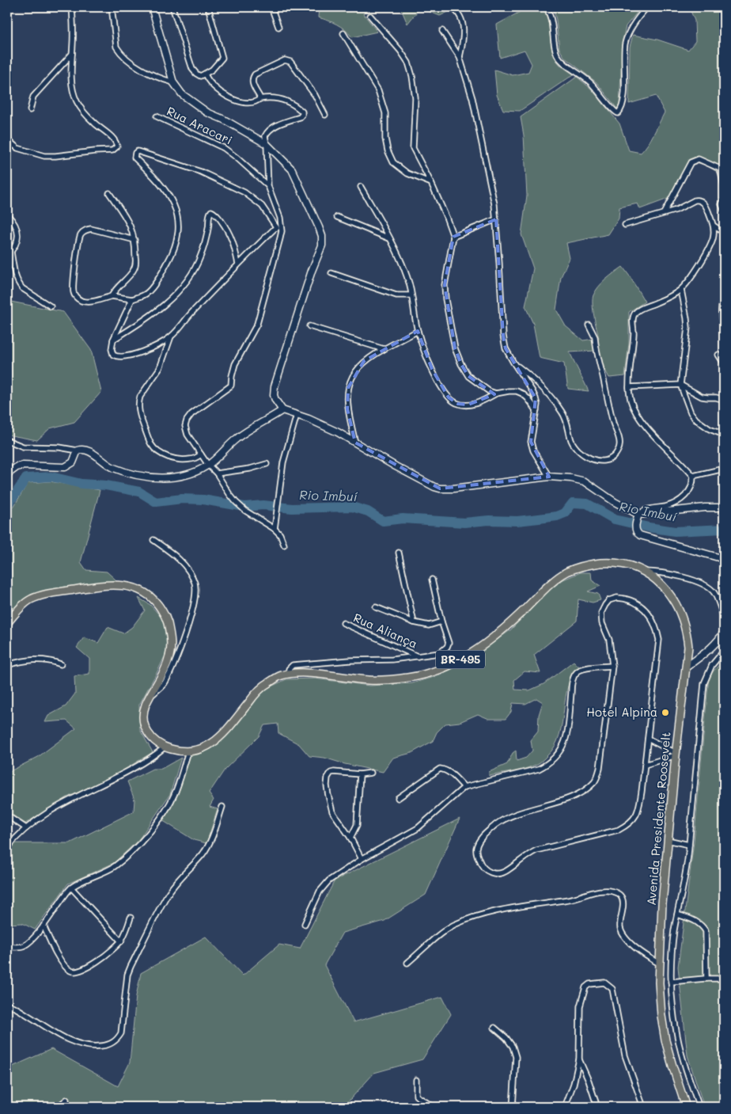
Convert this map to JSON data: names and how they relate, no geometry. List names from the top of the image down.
{
  "streets": {
    "main road": ["BR-495", "Avenida Presidente Roosevelt"],
    "street": ["Rua Aracari", "Rua Aliança"]
  },
  "water": ["Rio Imbuí"],
  "places": ["Hotel Alpina"]
}
